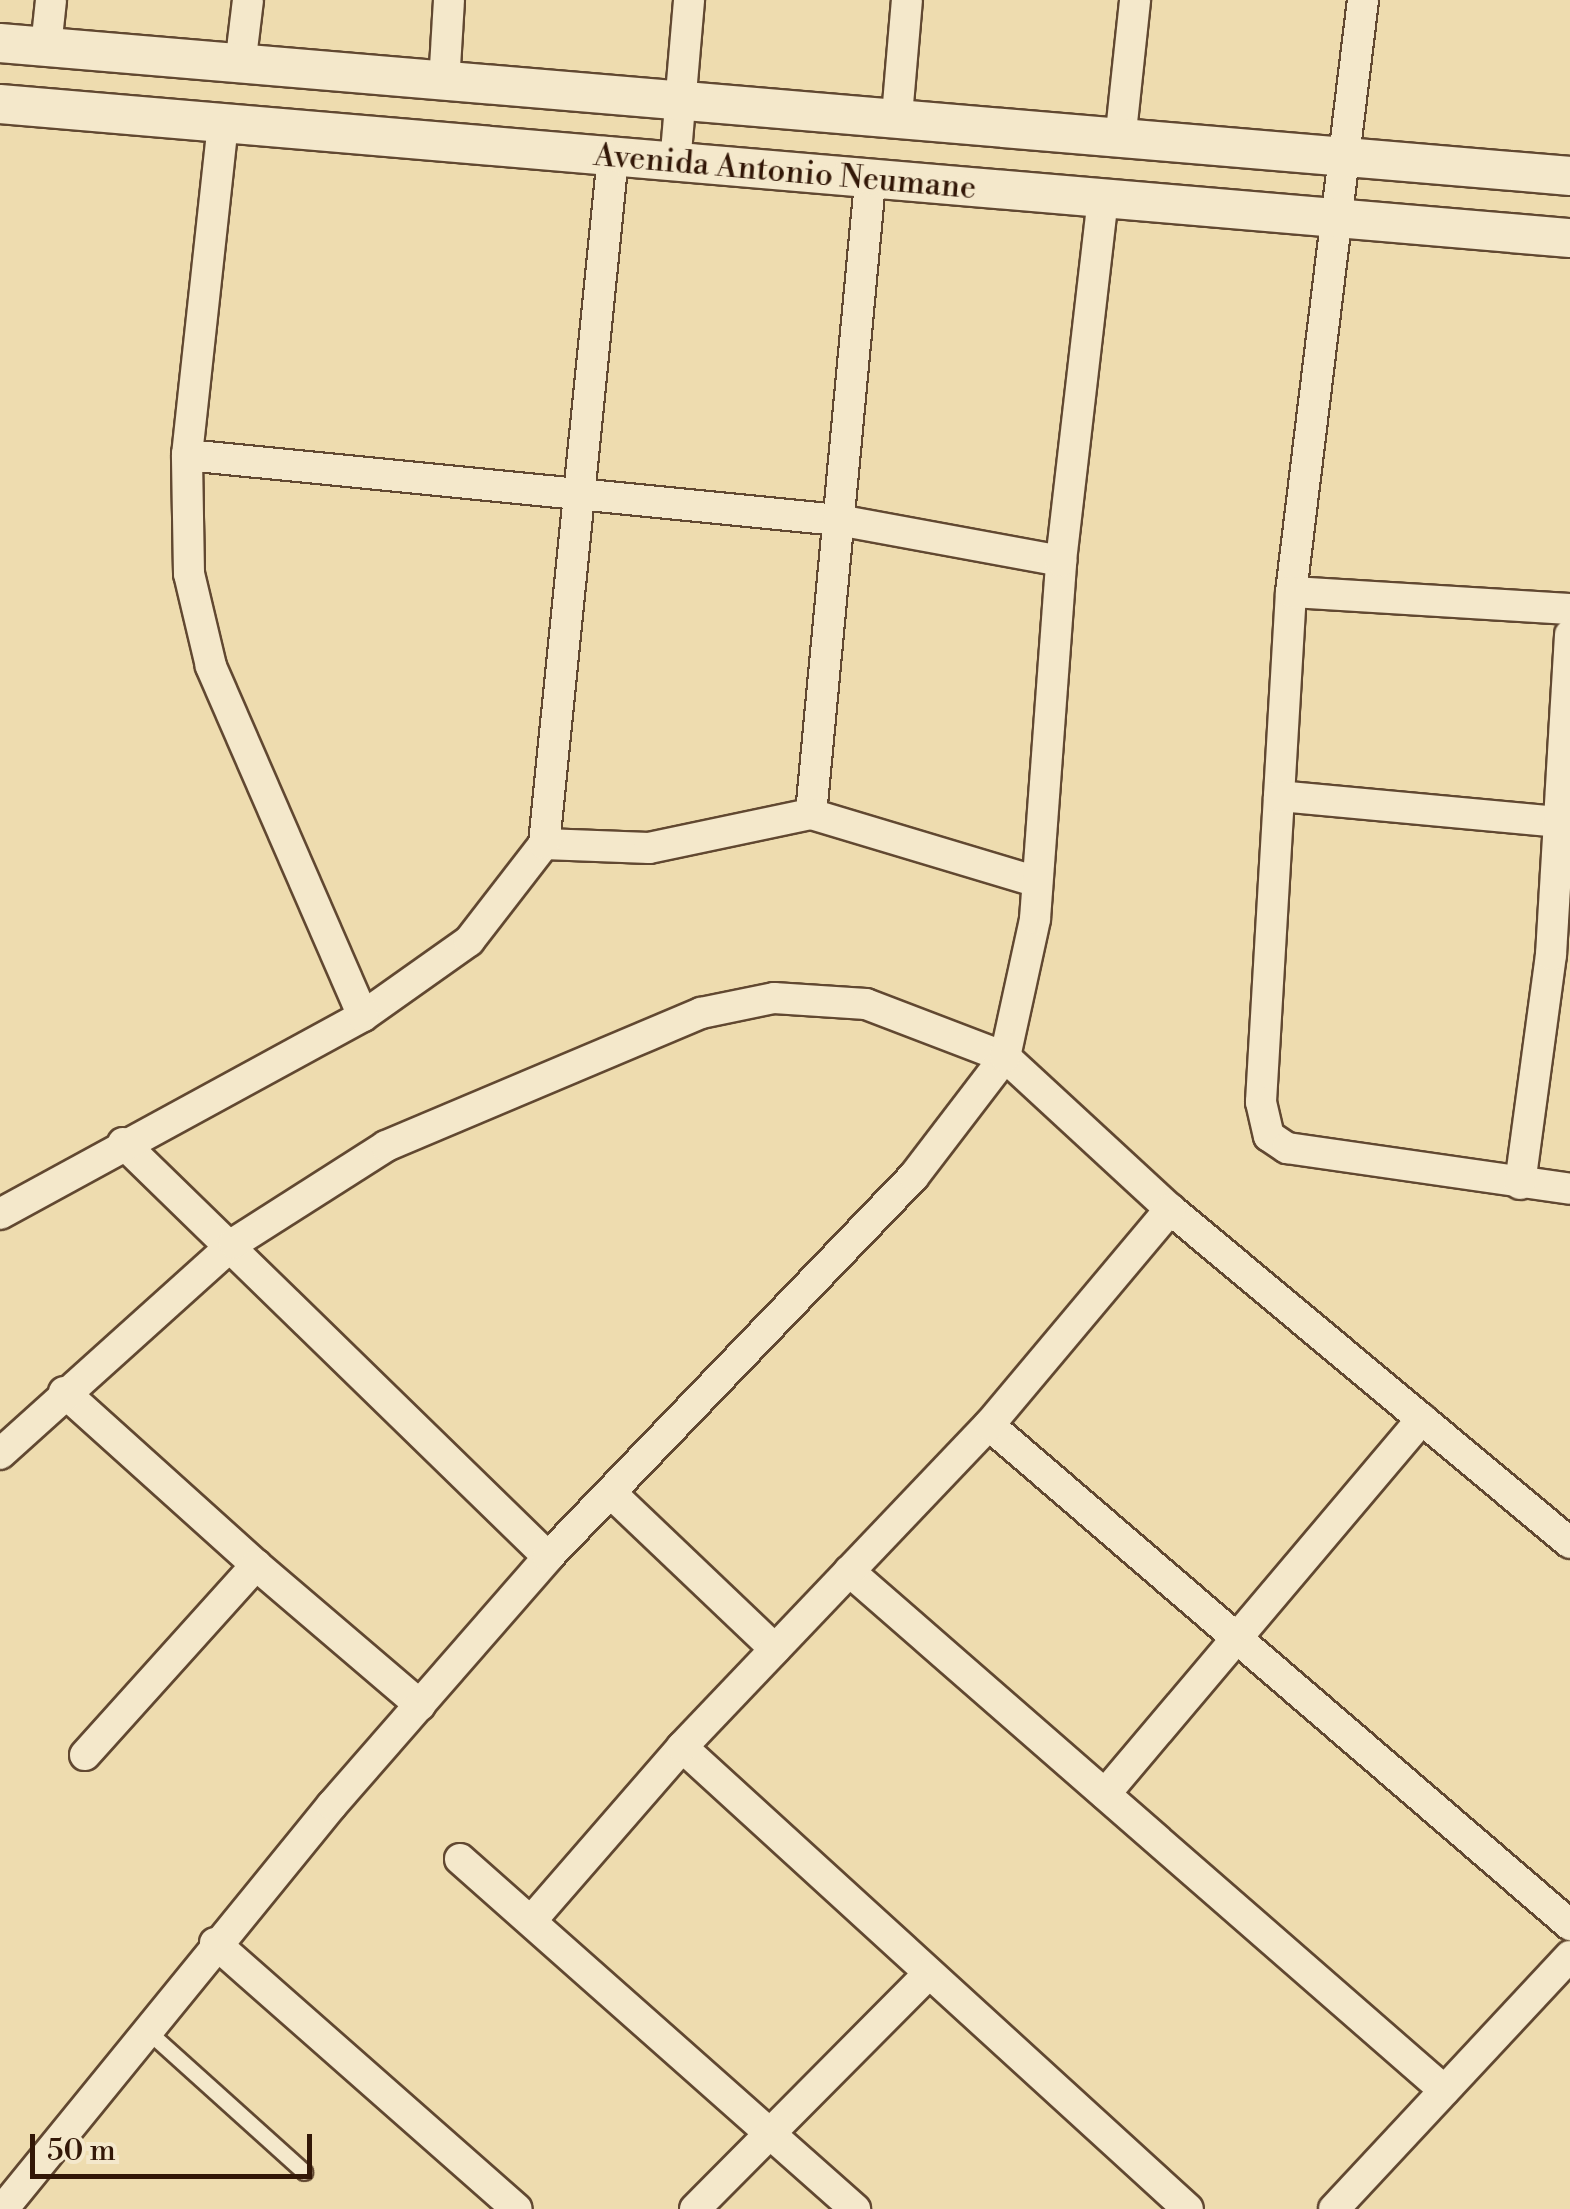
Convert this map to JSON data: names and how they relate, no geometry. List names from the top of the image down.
{
  "streets": {
    "street": ["Avenida Antonio Neumane"]
  },
  "scale_bar": "50 m"
}
